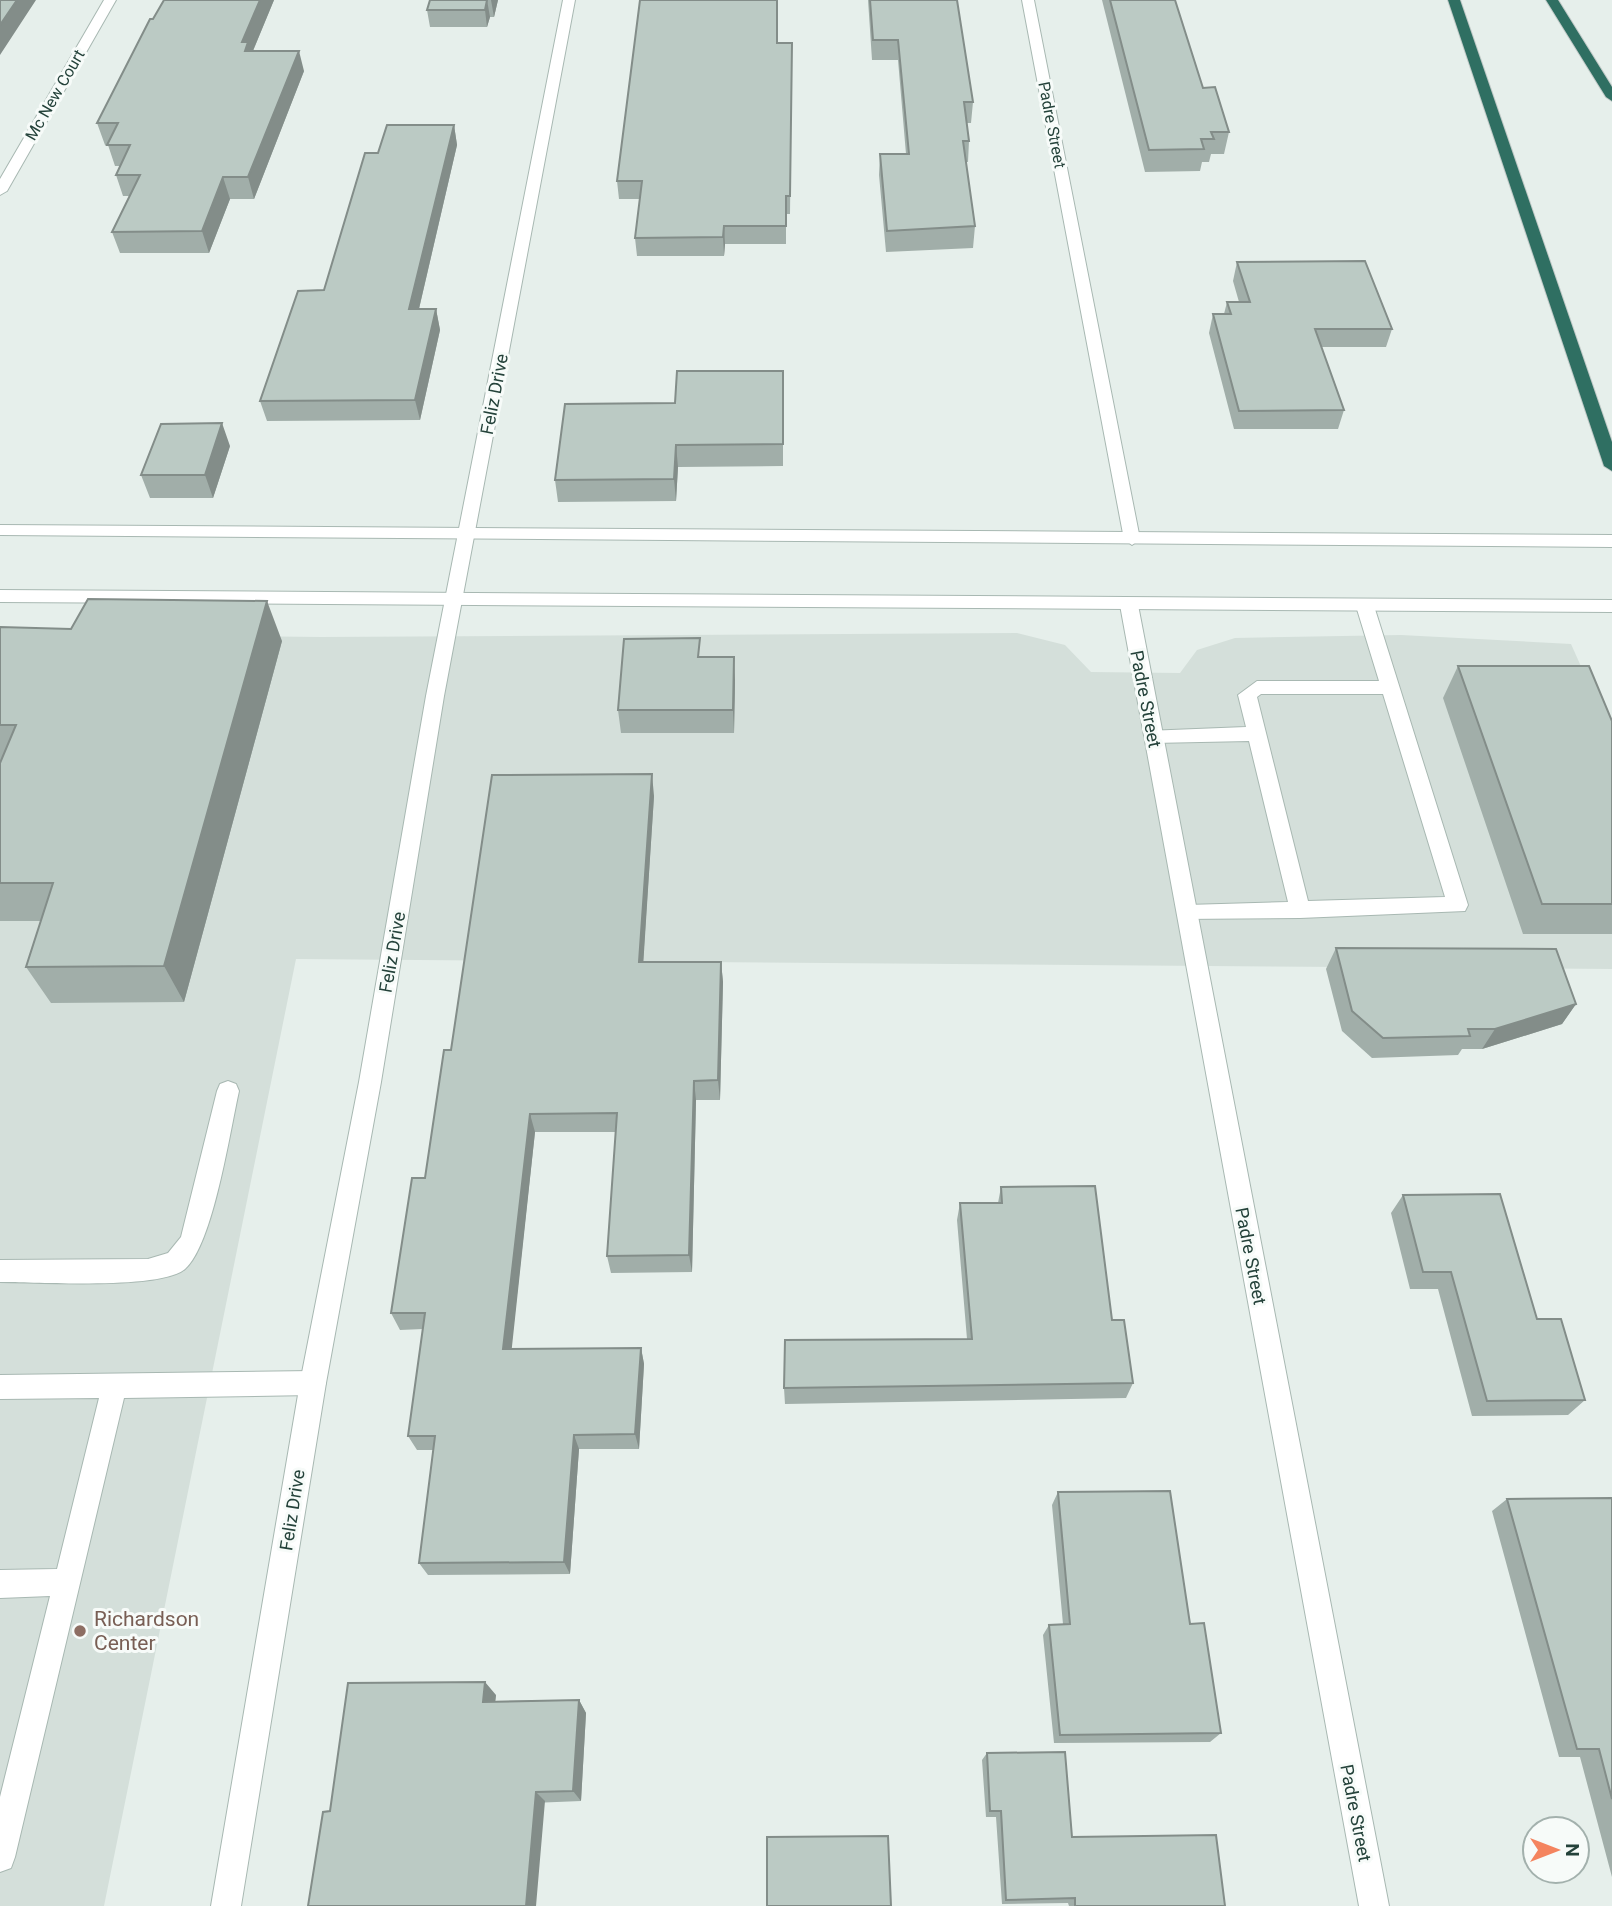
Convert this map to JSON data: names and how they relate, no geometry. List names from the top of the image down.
{
  "streets": {
    "street": ["Mc New Court", "Padre Street", "Feliz Drive"]
  },
  "places": ["Richardson Center"],
  "north": "right"
}
